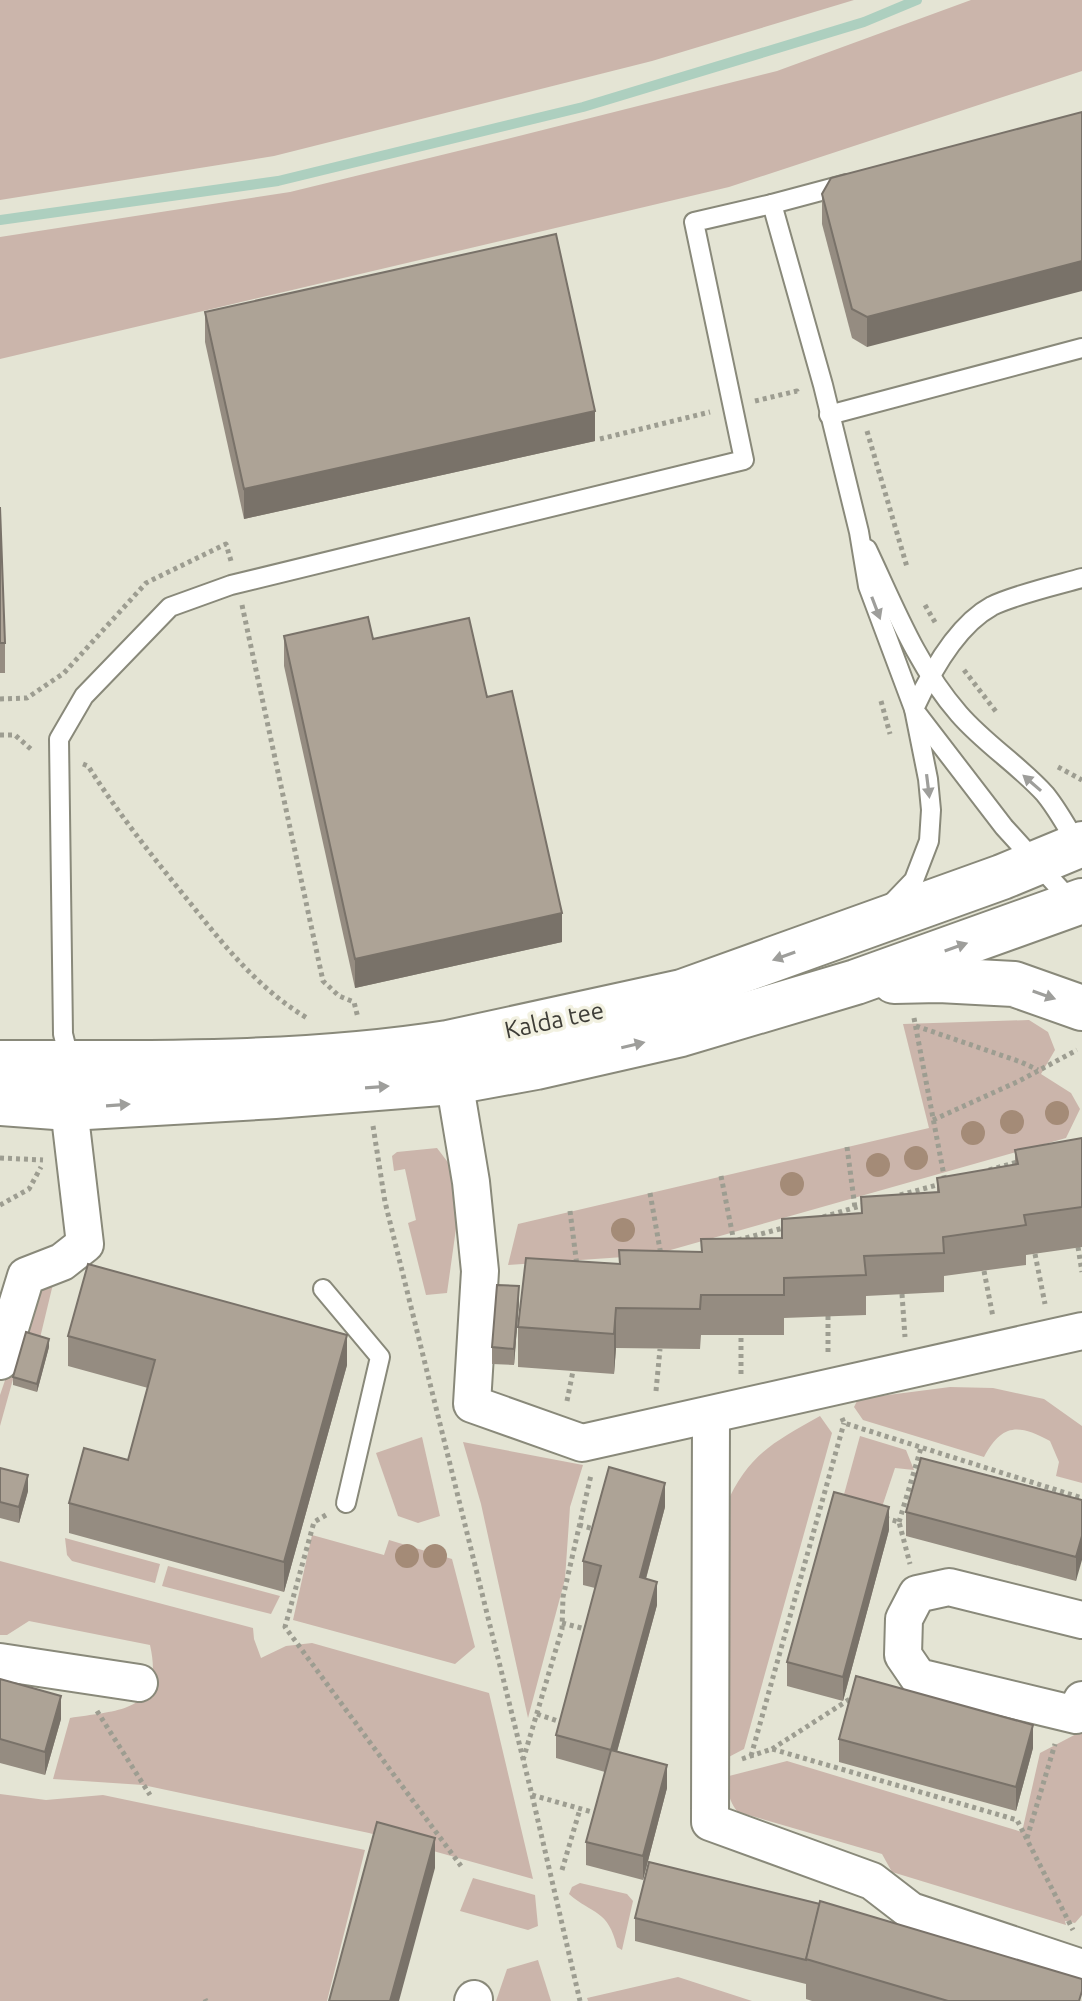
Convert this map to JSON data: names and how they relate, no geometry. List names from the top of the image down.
{
  "streets": {
    "street": ["Kalda tee"]
  }
}
